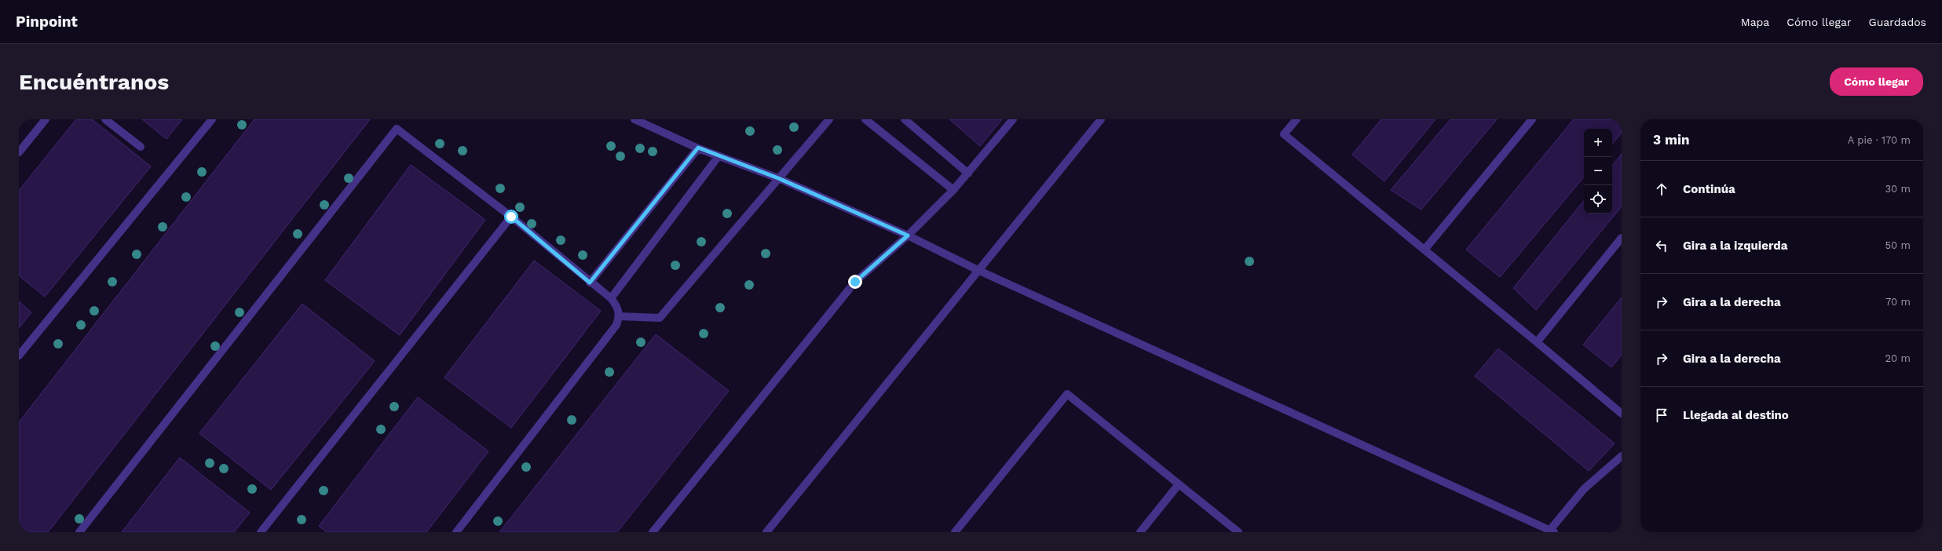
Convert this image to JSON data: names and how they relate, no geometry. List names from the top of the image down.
{
  "page": {
    "header": "Pinpoint",
    "nav": ["Mapa", "Cómo llegar", "Guardados"],
    "buttons": "Cómo llegar",
    "title": "Encuéntranos",
    "heading": ["3 min", "A pie · 170 m"],
    "map_buttons": ["+", "−"],
    "list": [
      ["Continúa", "30 m"],
      ["Gira a la izquierda", "50 m"],
      ["Gira a la derecha", "70 m"],
      ["Gira a la derecha", "20 m"],
      "Llegada al destino"
    ]
  }
}
